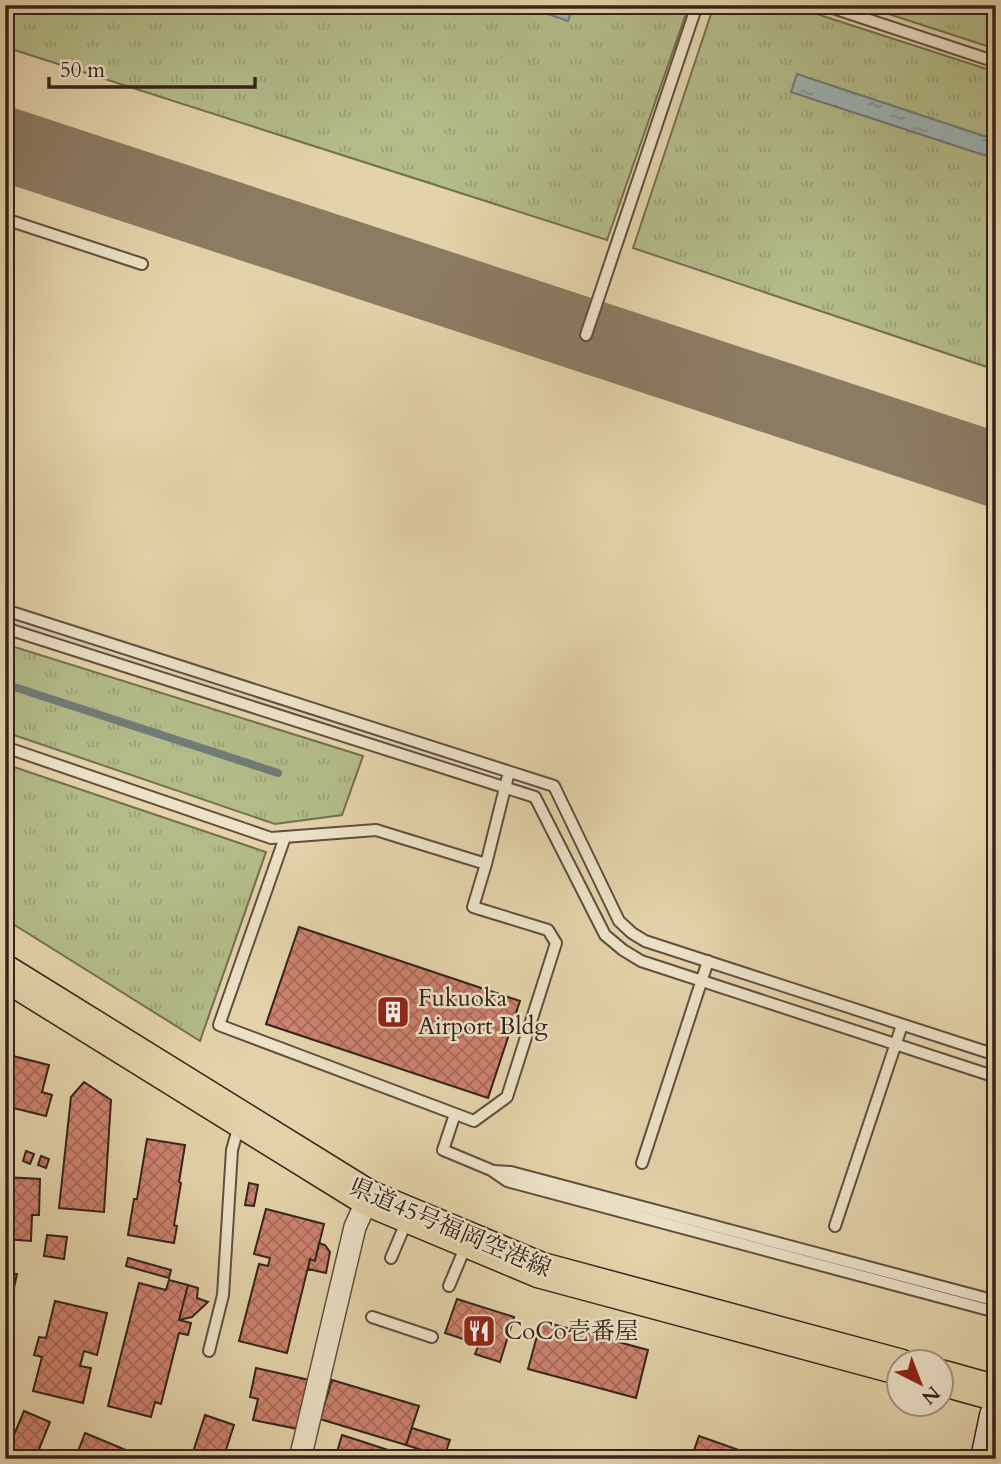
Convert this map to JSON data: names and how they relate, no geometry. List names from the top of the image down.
{
  "streets": {
    "main road": ["県道45号福岡空港線"]
  },
  "places": {
    "building": ["Fukuoka Airport Bldg"],
    "restaurant": ["CoCo壱番屋"]
  },
  "scale_bar": "50 m",
  "north": "bottom right"
}
